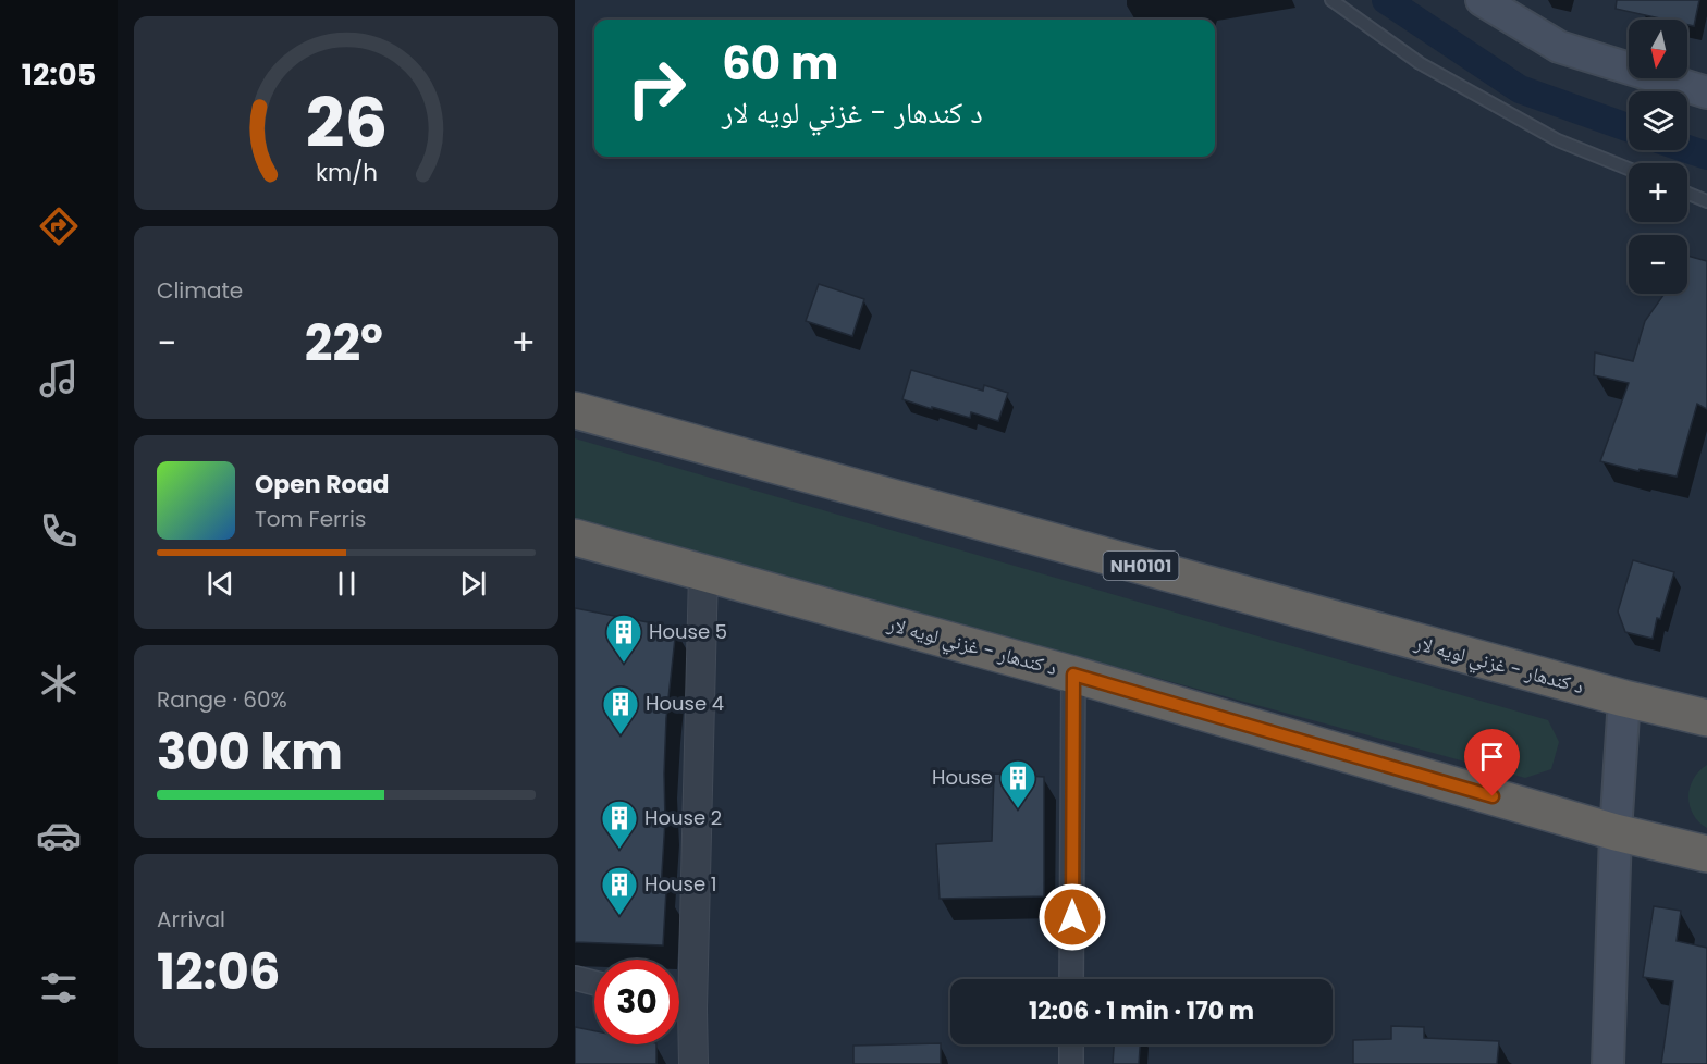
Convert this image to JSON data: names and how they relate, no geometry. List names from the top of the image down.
{
  "streets": {
    "highway": ["NH0101", "د کندهار - غزني لويه لار"]
  },
  "places": {
    "building": [
      "House 5",
      "House 4",
      "House",
      "House 2",
      "House 1"
    ]
  },
  "north": "bottom",
  "page": {
    "tabs": "12:05",
    "map_buttons": ["+", "−"],
    "turn": ["60 m", "د کندهار - غزني لويه لار"],
    "tile": [
      "Climate",
      ["Range · 60%", "300 km"],
      ["Arrival", "12:06"]
    ],
    "heat": ["−", "22°", "+"],
    "song": ["Open Road", "Tom Ferris"],
    "limit": "30",
    "trip": "12:06 · 1 min · 170 m",
    "gauge": ["26", "km/h"]
  }
}
